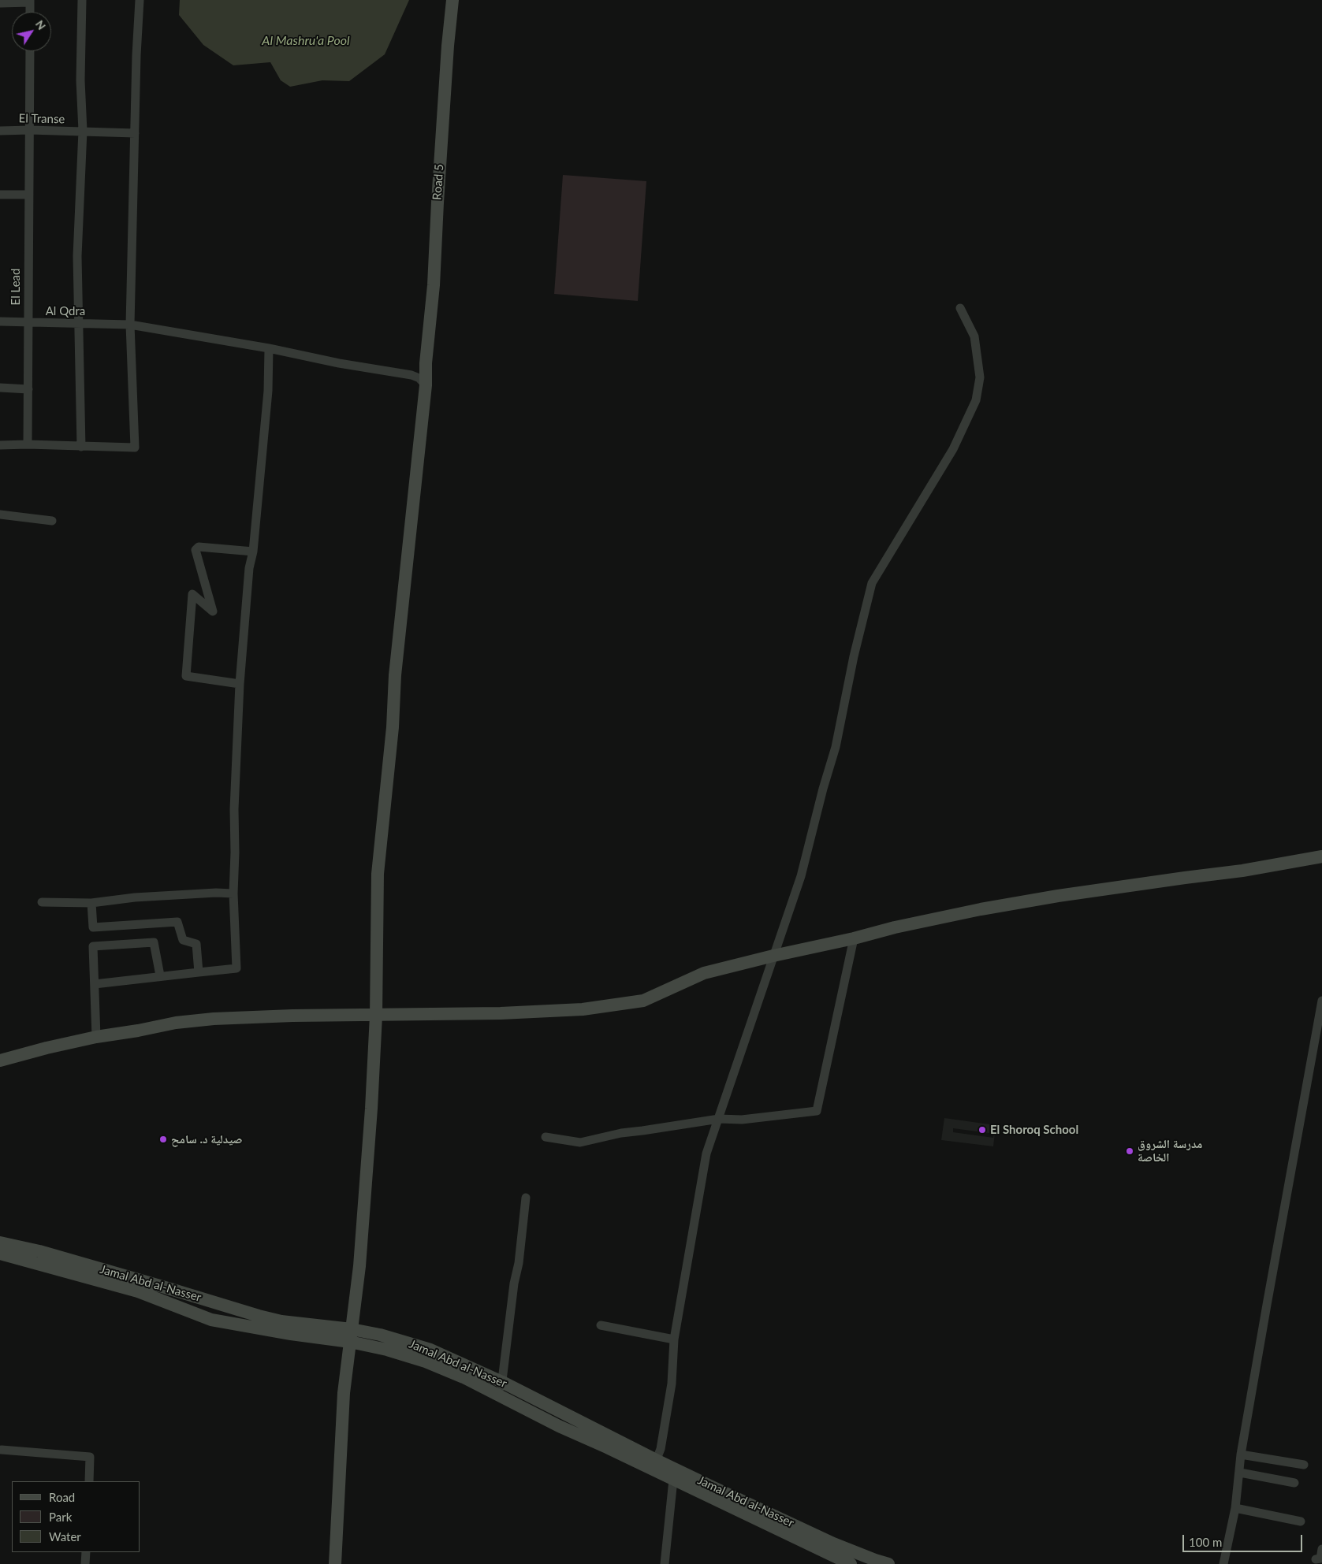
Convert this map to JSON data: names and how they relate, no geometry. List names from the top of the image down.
{
  "streets": {
    "main road": ["Road 5", "Jamal Abd al-Nasser"],
    "street": ["El Transe", "El Lead", "Al Qdra"]
  },
  "crossings": [
    ["El Transe", "El Lead"],
    ["Road 5", "Al Qdra"],
    ["Road 5", "Jamal Abd al-Nasser"],
    ["El Lead", "Al Qdra"]
  ],
  "water": ["Al Mashru'a Pool"],
  "places": ["El Shoroq School", "صيدلية د. سامح", "مدرسة الشروق الخاصة"],
  "legend": ["Road", "Park", "Water"],
  "scale_bar": "100 m",
  "north": "top right"
}
